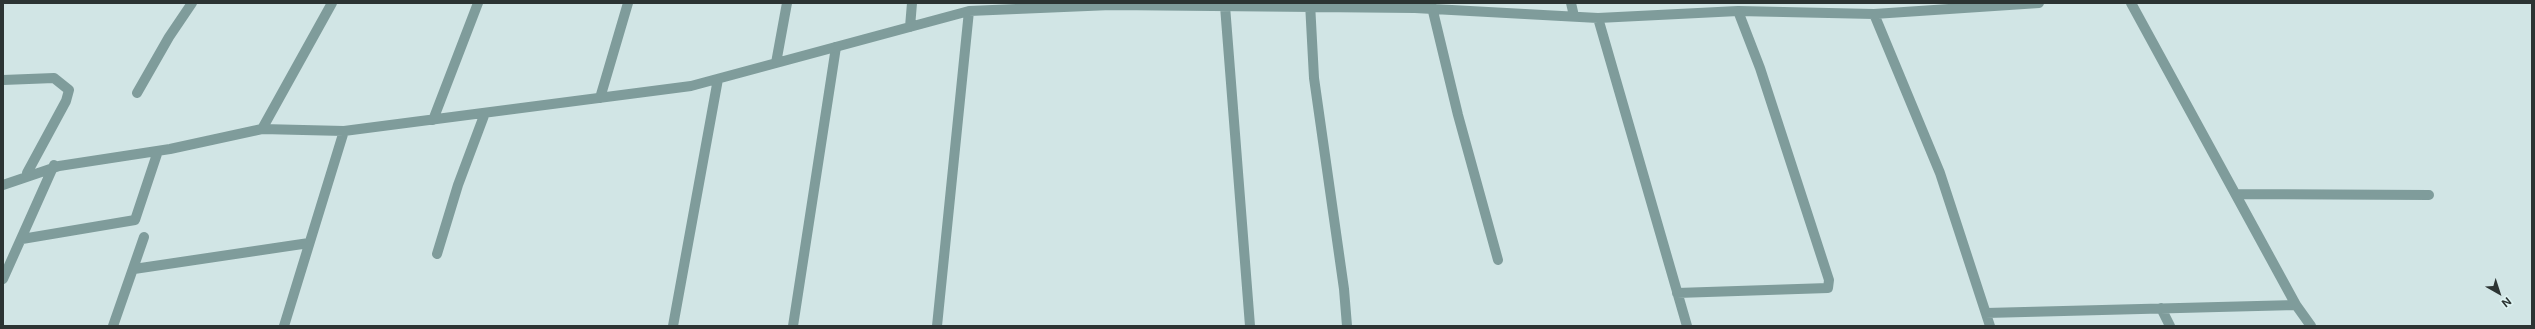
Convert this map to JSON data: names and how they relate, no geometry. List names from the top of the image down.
{
  "north": "bottom right"
}
